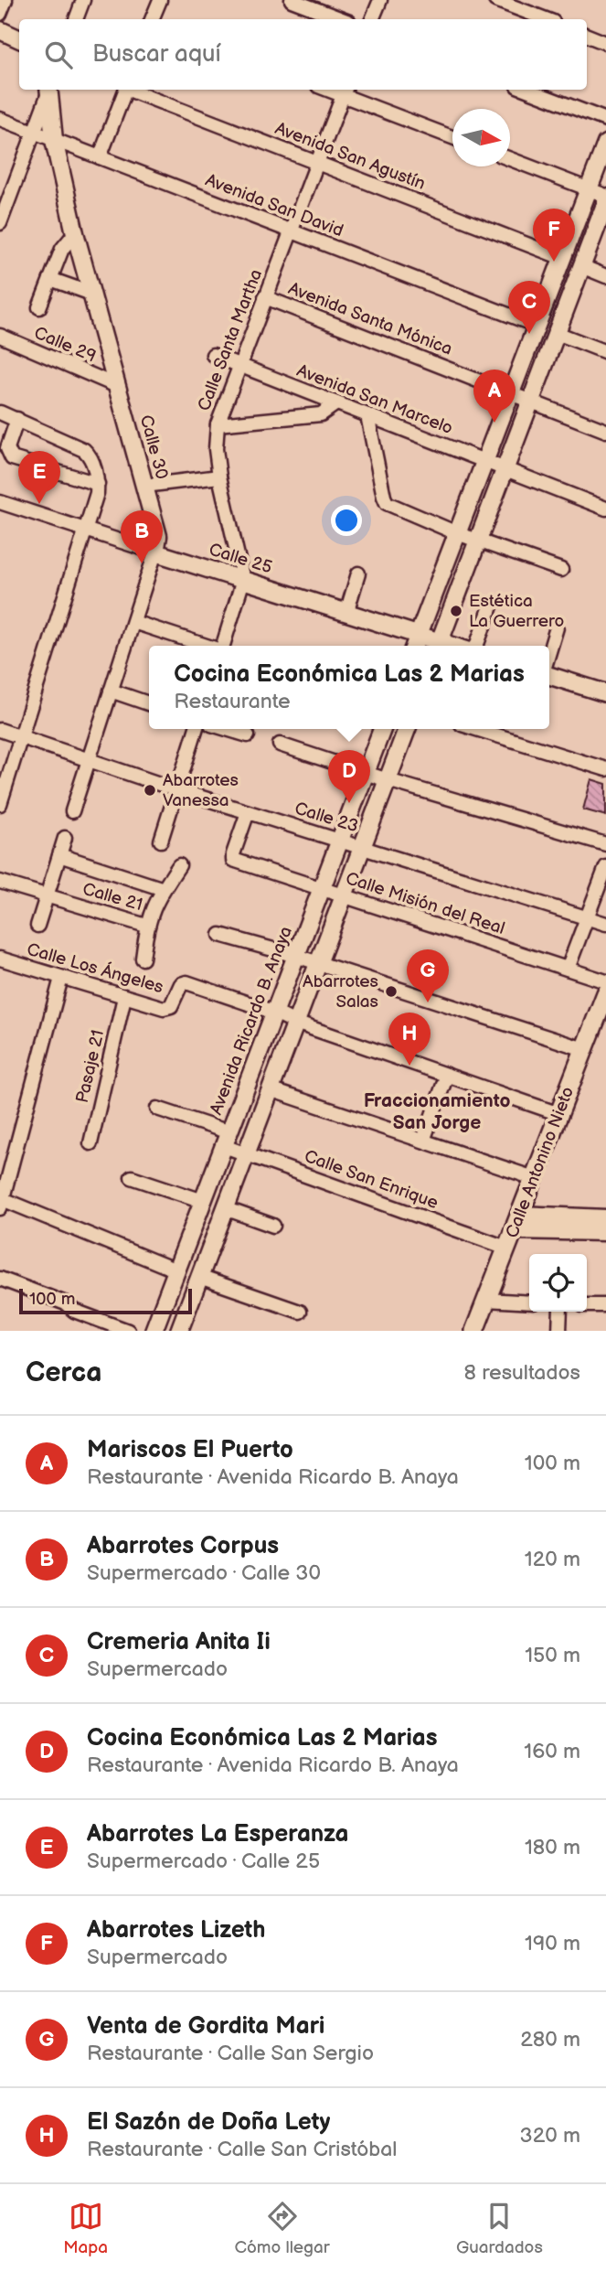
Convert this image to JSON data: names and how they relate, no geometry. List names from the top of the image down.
{
  "streets": {
    "main road": ["Calle Antonino Nieto"],
    "street": [
      "Avenida San Agustín",
      "Avenida San David",
      "Avenida Santa Mónica",
      "Calle Santa Martha",
      "Calle 29",
      "Avenida San Marcelo",
      "Calle 30",
      "Calle 25",
      "Calle 23",
      "Calle 21",
      "Calle Misión del Real",
      "Calle Los Ángeles",
      "Avenida Ricardo B. Anaya",
      "Pasaje 21",
      "Calle San Enrique"
    ]
  },
  "crossings": [
    ["Avenida San Agustín", "Calle Santa Martha"],
    ["Avenida San David", "Calle Santa Martha"],
    ["Avenida San David", "Calle 30"],
    ["Avenida Santa Mónica", "Calle Santa Martha"],
    ["Calle Santa Martha", "Avenida San Marcelo"],
    ["Calle Santa Martha", "Calle 25"],
    ["Calle 29", "Calle 30"],
    ["Calle 30", "Calle 25"],
    ["Calle 30", "Calle 23"],
    ["Calle 23", "Calle Misión del Real"],
    ["Calle 23", "Avenida Ricardo B. Anaya"],
    ["Calle Misión del Real", "Avenida Ricardo B. Anaya"],
    ["Calle Los Ángeles", "Avenida Ricardo B. Anaya"],
    ["Calle Los Ángeles", "Pasaje 21"],
    ["Avenida Ricardo B. Anaya", "Calle San Enrique"],
    ["Calle Antonino Nieto", "Calle San Enrique"]
  ],
  "districts": ["Fraccionamiento San Jorge"],
  "places": ["Estética La Guerrero", "Abarrotes Vanessa", "Abarrotes Salas"],
  "scale_bar": "100 m",
  "north": "right",
  "page": {
    "search": "Buscar aquí",
    "pins": [
      "F",
      "C",
      "A",
      "E",
      "B",
      "D",
      "G",
      "H"
    ],
    "popup": ["Cocina Económica Las 2 Marias", "Restaurante"],
    "scale": "100 m",
    "heading": ["Cerca", "8 resultados"],
    "list": [
      {
        "mark": "A",
        "name": "Mariscos El Puerto",
        "note": "Restaurante · Avenida Ricardo B. Anaya",
        "value": "100 m"
      },
      {
        "mark": "B",
        "name": "Abarrotes Corpus",
        "note": "Supermercado · Calle 30",
        "value": "120 m"
      },
      {
        "mark": "C",
        "name": "Cremeria Anita Ii",
        "note": "Supermercado",
        "value": "150 m"
      },
      {
        "mark": "D",
        "name": "Cocina Económica Las 2 Marias",
        "note": "Restaurante · Avenida Ricardo B. Anaya",
        "value": "160 m"
      },
      {
        "mark": "E",
        "name": "Abarrotes La Esperanza",
        "note": "Supermercado · Calle 25",
        "value": "180 m"
      },
      {
        "mark": "F",
        "name": "Abarrotes Lizeth",
        "note": "Supermercado",
        "value": "190 m"
      },
      {
        "mark": "G",
        "name": "Venta de Gordita Mari",
        "note": "Restaurante · Calle San Sergio",
        "value": "280 m"
      },
      {
        "mark": "H",
        "name": "El Sazón de Doña Lety",
        "note": "Restaurante · Calle San Cristóbal",
        "value": "320 m"
      }
    ],
    "nav": ["Mapa", "Cómo llegar", "Guardados"]
  }
}
